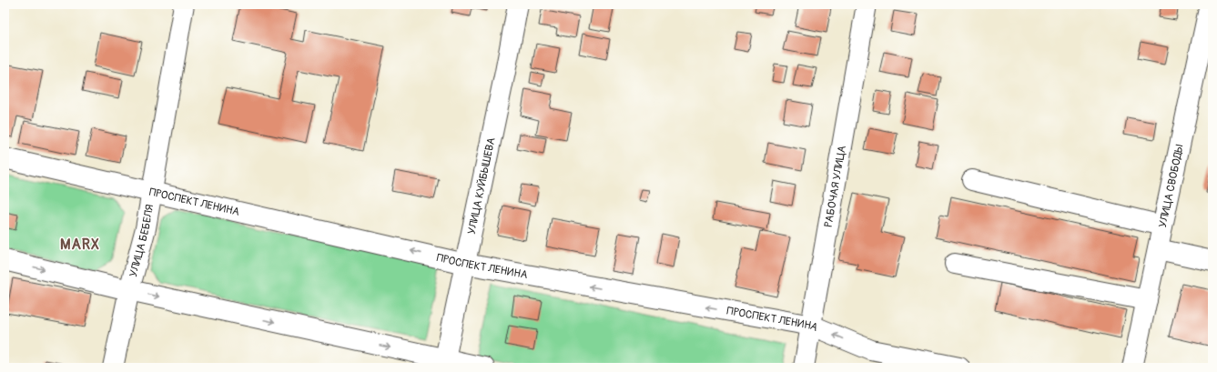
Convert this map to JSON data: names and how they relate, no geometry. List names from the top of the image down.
{
  "streets": {
    "street": [
      "УЛИЦА СВОБОДЫ",
      "УЛИЦА КУЙБЫШЕВА",
      "РАБОЧАЯ УЛИЦА",
      "ПРОСПЕКТ ЛЕНИНА",
      "УЛИЦА БЕБЕЛЯ"
    ]
  },
  "crossings": [
    ["УЛИЦА КУЙБЫШЕВА", "ПРОСПЕКТ ЛЕНИНА"],
    ["РАБОЧАЯ УЛИЦА", "ПРОСПЕКТ ЛЕНИНА"],
    ["ПРОСПЕКТ ЛЕНИНА", "УЛИЦА БЕБЕЛЯ"]
  ],
  "districts": ["MARX"]
}
